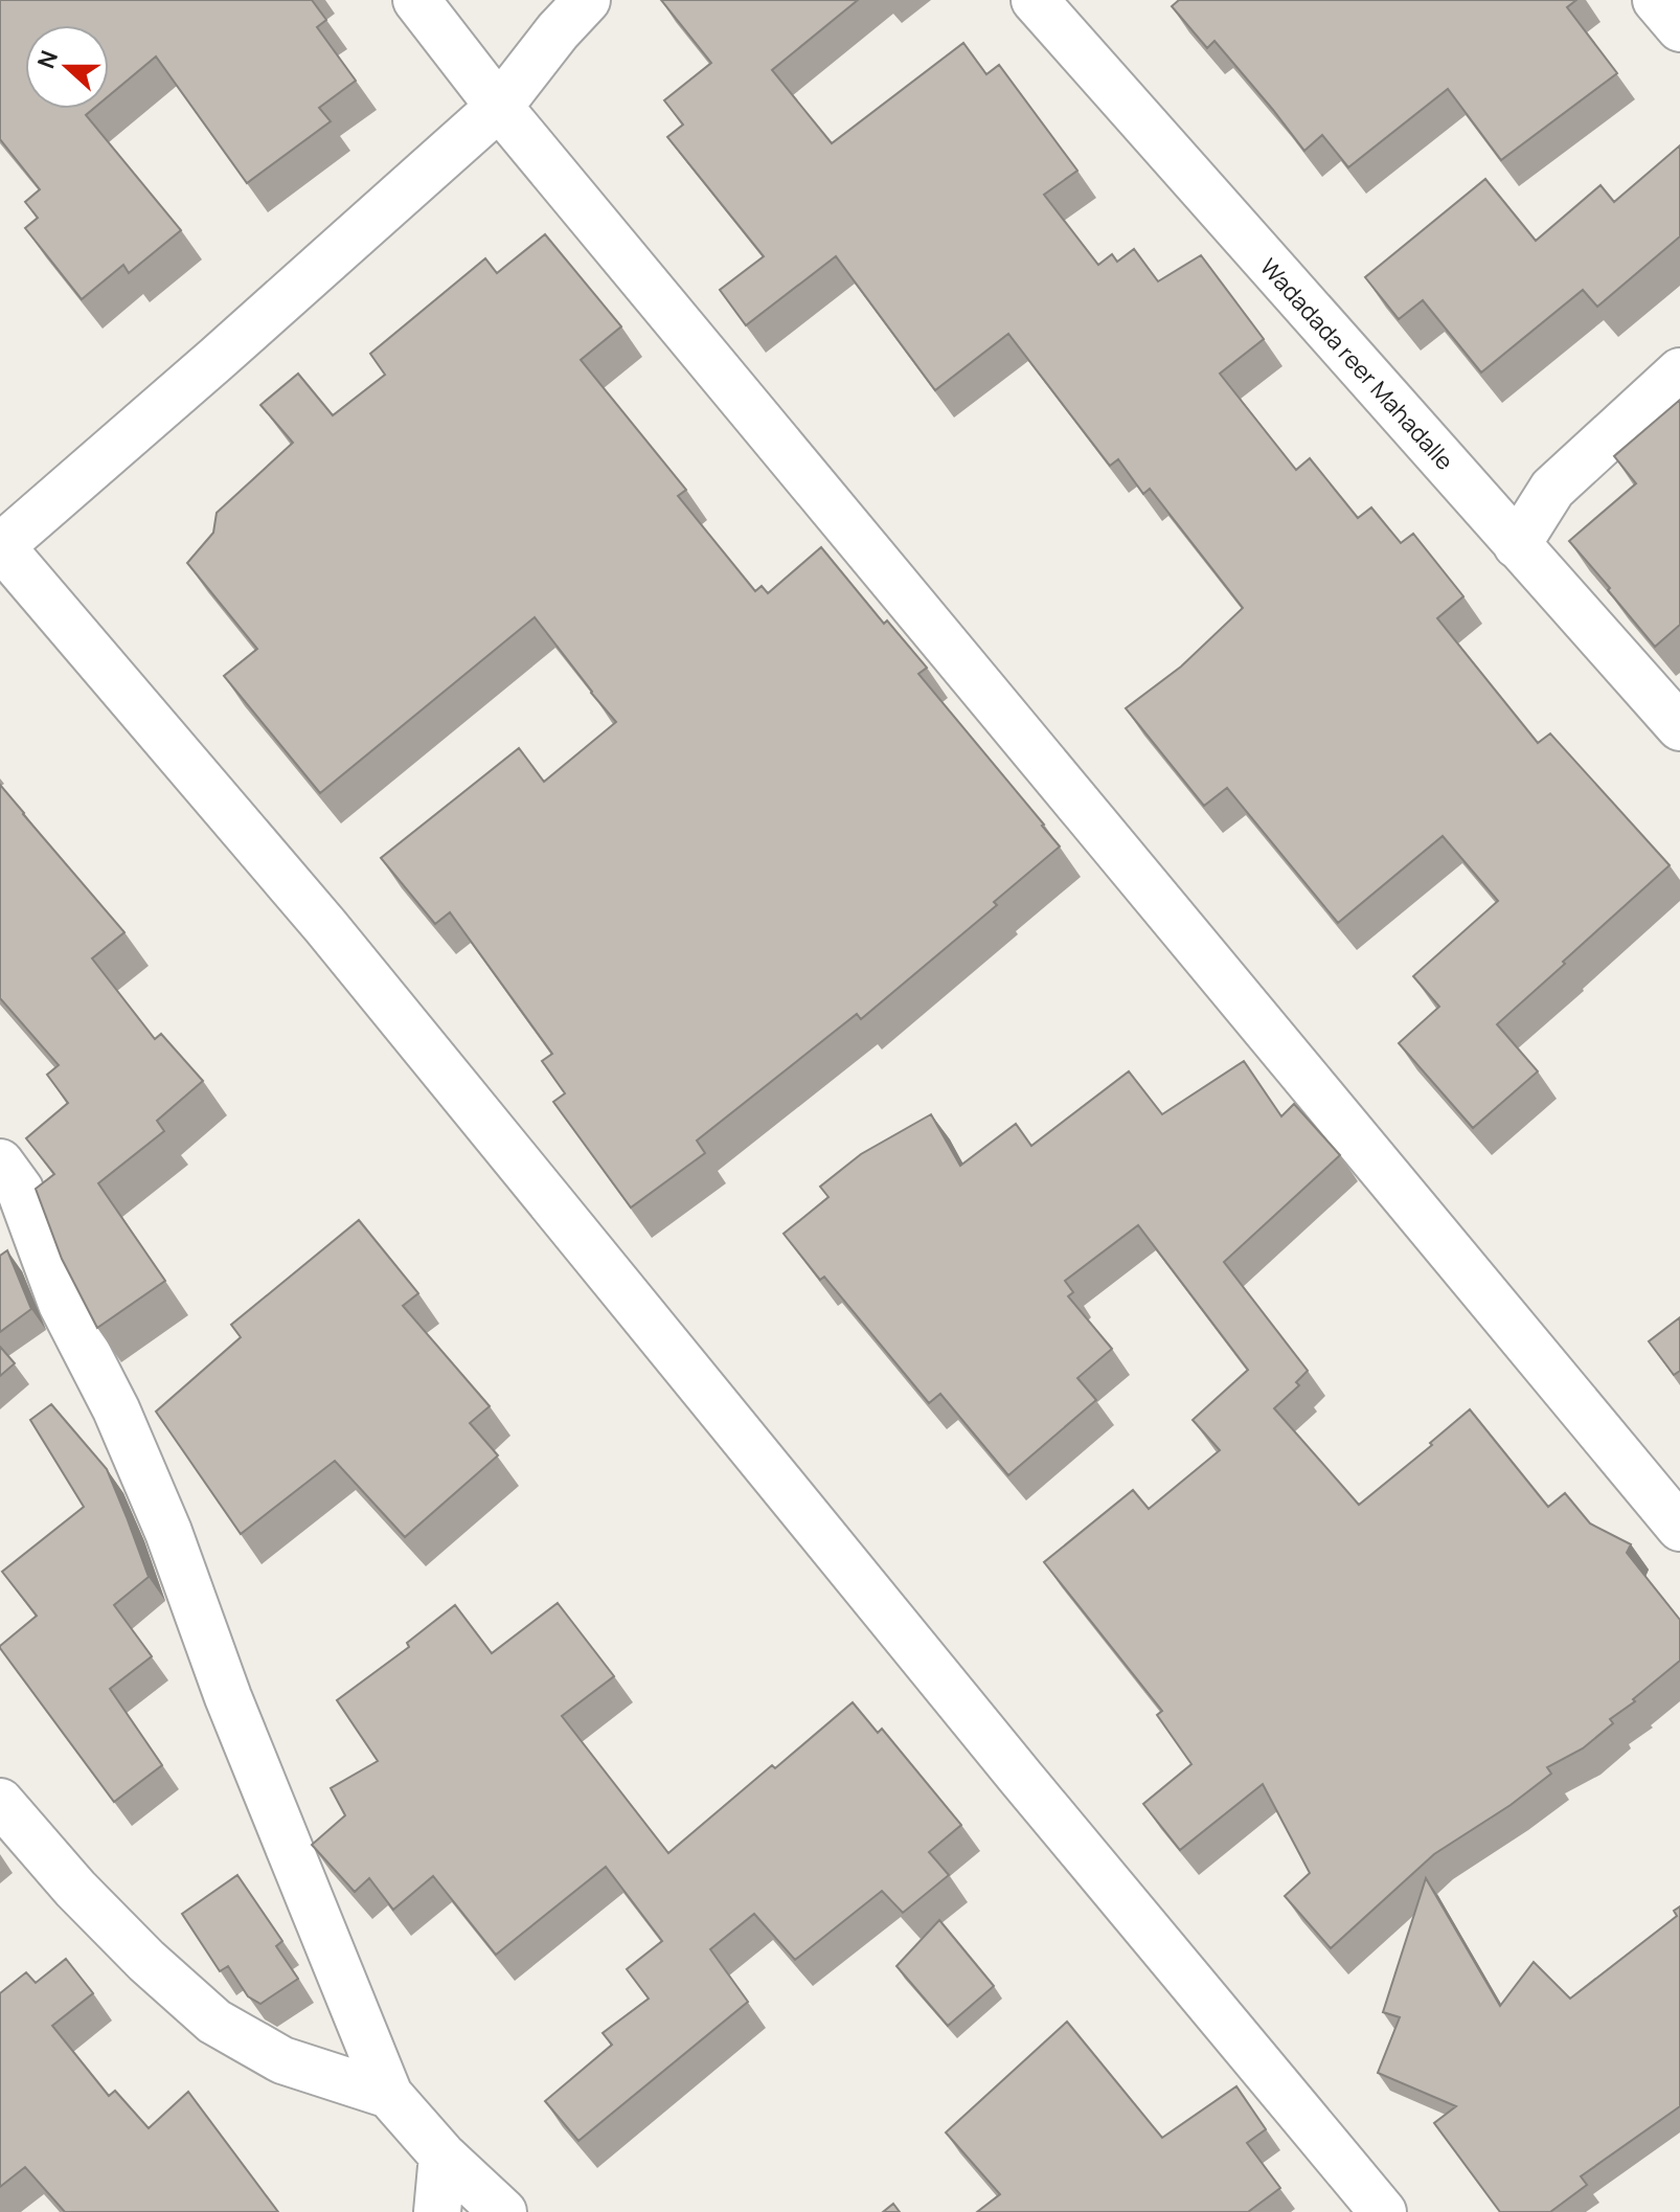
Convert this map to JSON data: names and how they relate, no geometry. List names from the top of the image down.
{
  "streets": {
    "street": ["Wadadada reer Mahadalle"]
  },
  "north": "left"
}
